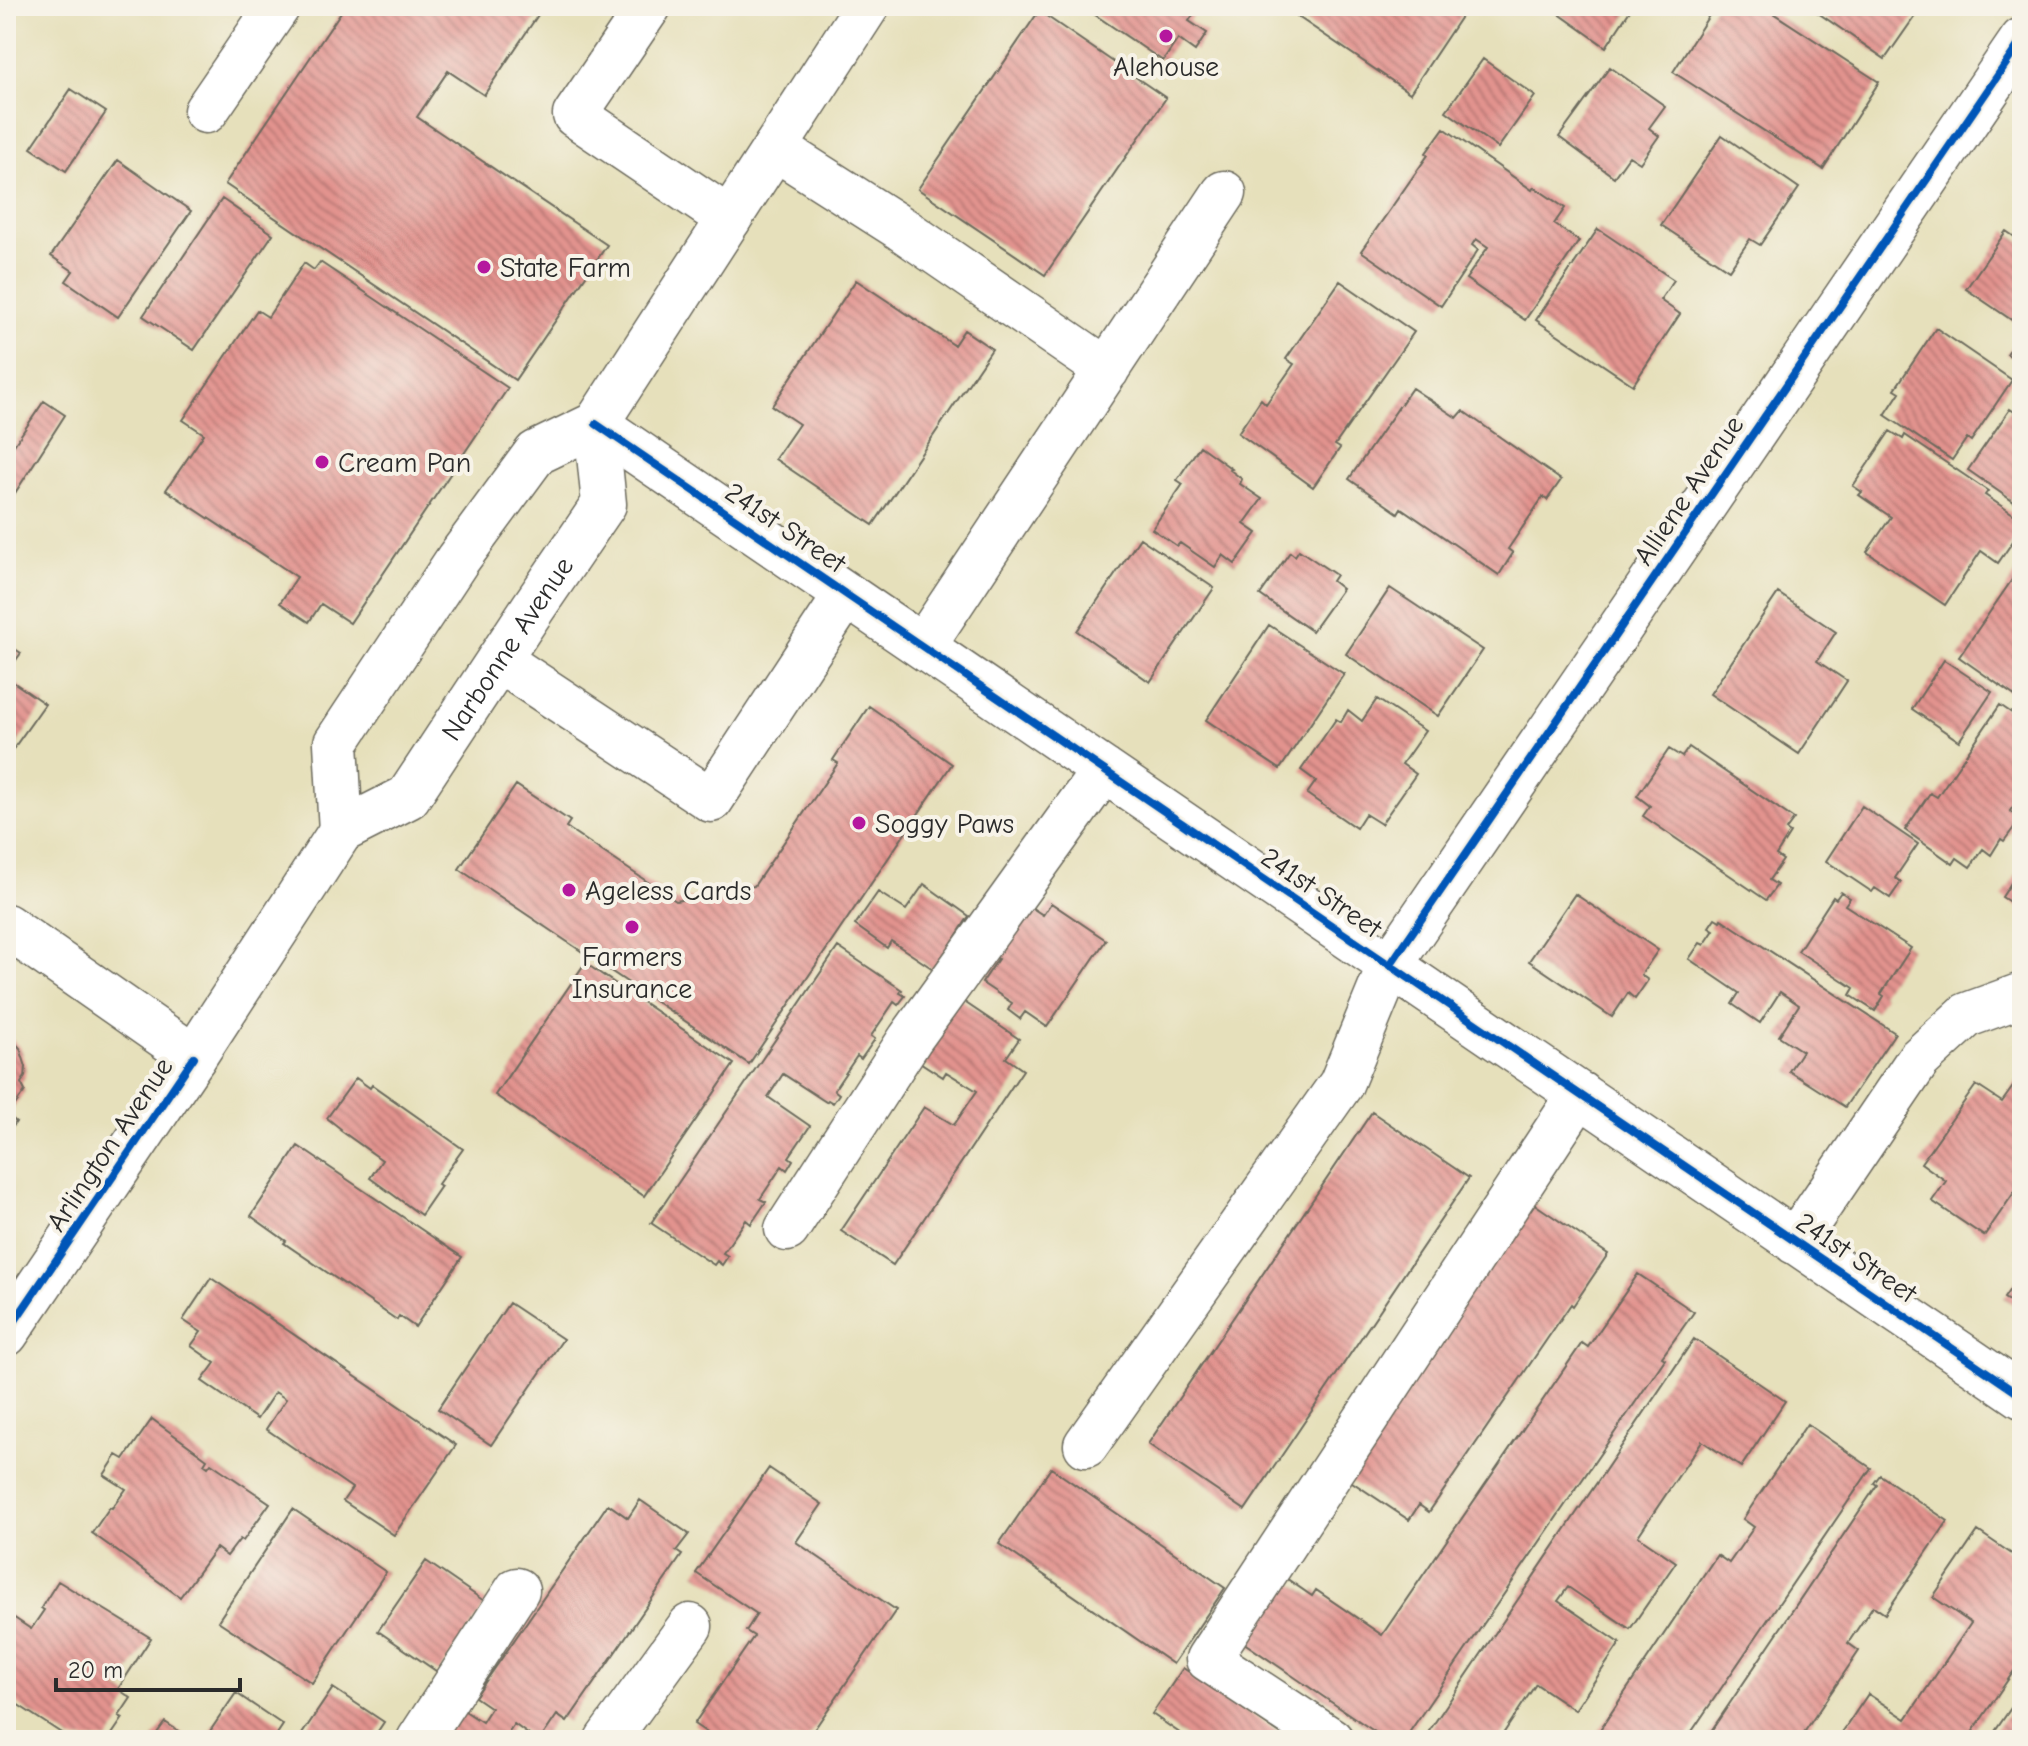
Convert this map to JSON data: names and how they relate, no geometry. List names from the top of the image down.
{
  "streets": {
    "street": [
      "Alliene Avenue",
      "241st Street",
      "Narbonne Avenue",
      "Arlington Avenue"
    ]
  },
  "crossings": [
    ["Alliene Avenue", "241st Street"],
    ["241st Street", "Narbonne Avenue"]
  ],
  "places": [
    "Alehouse",
    "State Farm",
    "Cream Pan",
    "Soggy Paws",
    "Ageless Cards",
    "Farmers Insurance"
  ],
  "scale_bar": "20 m"
}
